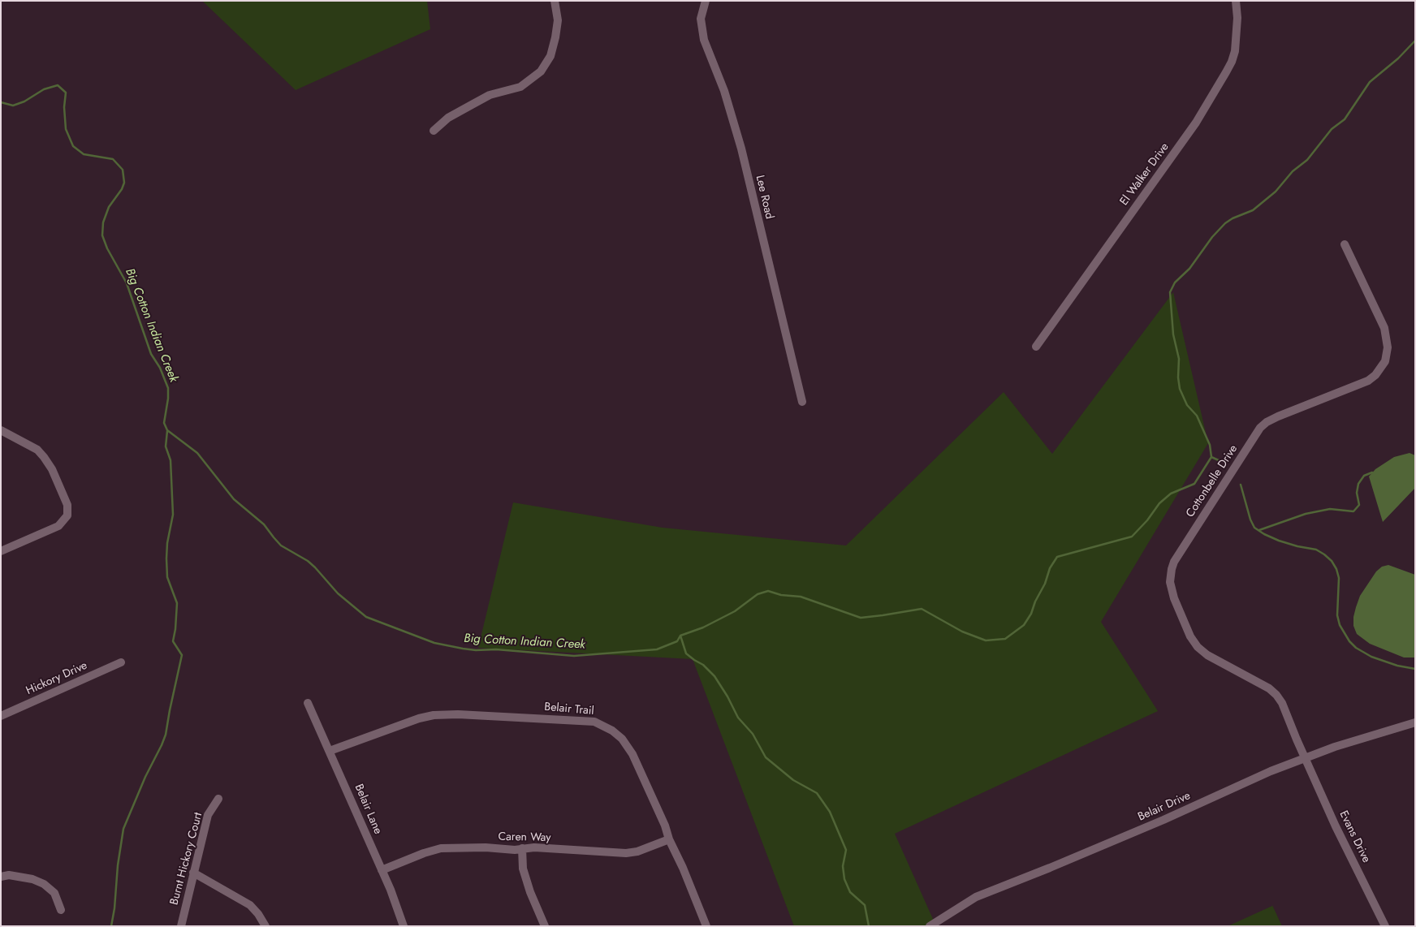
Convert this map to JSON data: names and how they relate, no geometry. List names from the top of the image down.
{
  "streets": {
    "street": [
      "El Walker Drive",
      "Lee Road",
      "Cottonbelle Drive",
      "Hickory Drive",
      "Belair Trail",
      "Belair Drive",
      "Belair Lane",
      "Evans Drive",
      "Caren Way",
      "Burnt Hickory Court"
    ]
  },
  "crossings": [
    ["Cottonbelle Drive", "Belair Drive"],
    ["Cottonbelle Drive", "Evans Drive"],
    ["Belair Trail", "Belair Lane"],
    ["Belair Trail", "Caren Way"],
    ["Belair Drive", "Evans Drive"],
    ["Belair Lane", "Caren Way"]
  ],
  "water": ["Big Cotton Indian Creek"]
}
